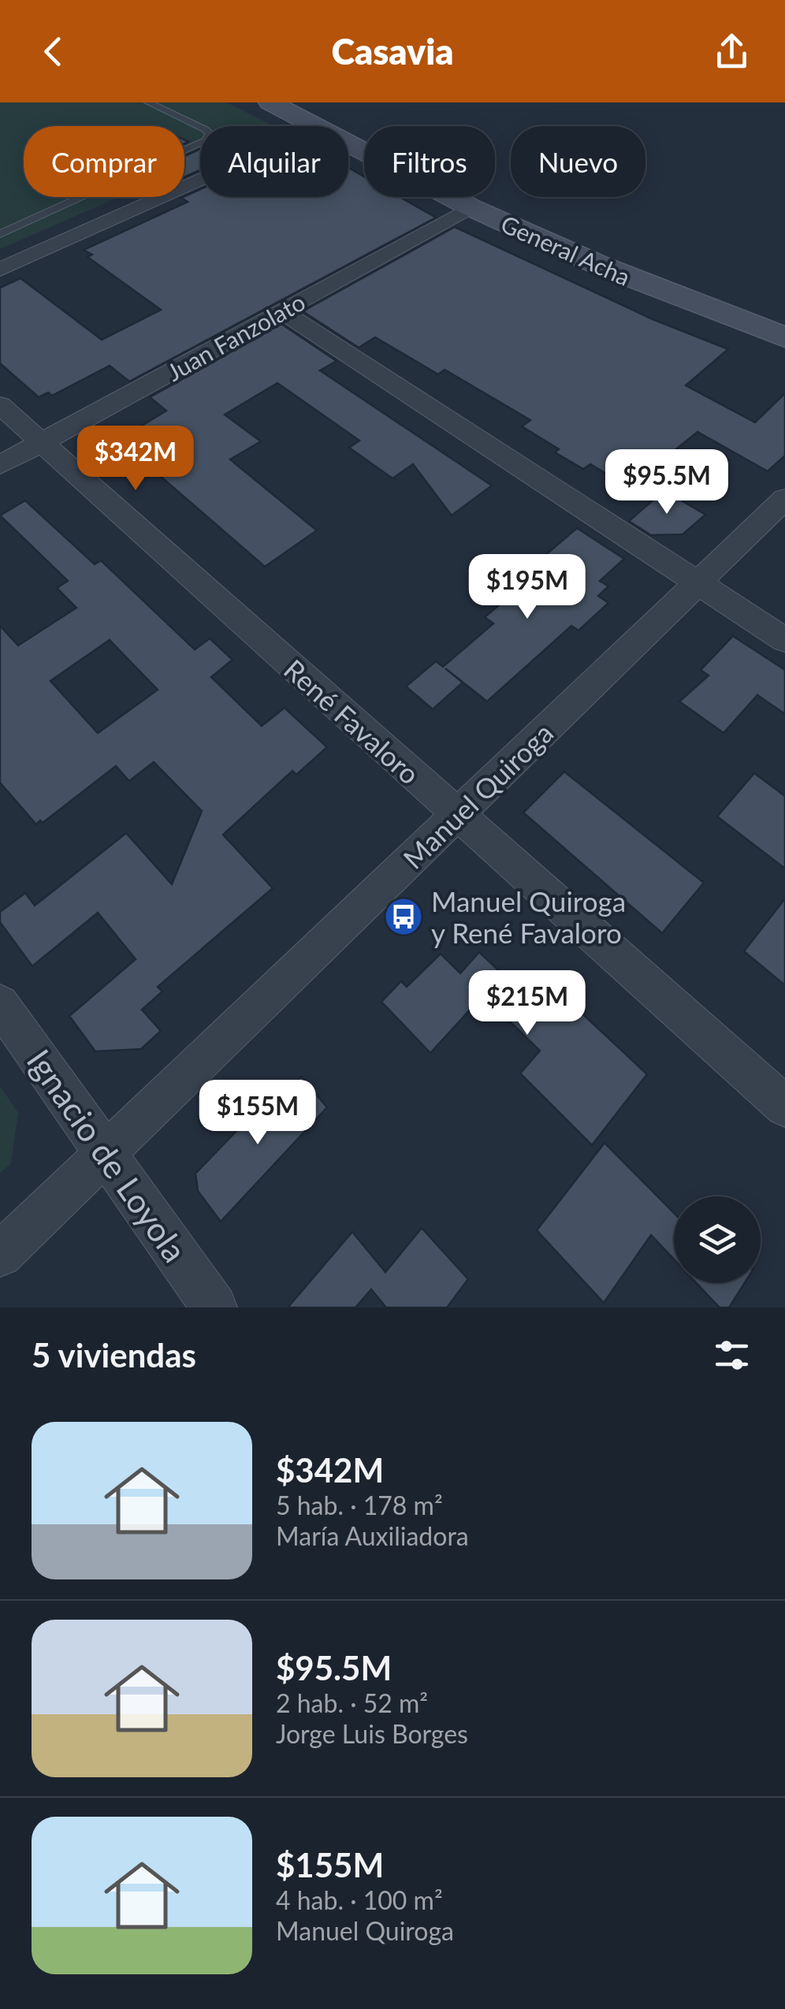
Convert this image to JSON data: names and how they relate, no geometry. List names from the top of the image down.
{
  "streets": {
    "main road": ["General Acha"],
    "street": [
      "Juan Fanzolato",
      "René Favaloro",
      "Manuel Quiroga",
      "Ignacio de Loyola"
    ]
  },
  "crossings": [
    ["General Acha", "Juan Fanzolato"],
    ["Juan Fanzolato", "René Favaloro"],
    ["René Favaloro", "Manuel Quiroga"],
    ["Manuel Quiroga", "Ignacio de Loyola"]
  ],
  "places": {
    "bus stop": ["Manuel Quiroga y René Favaloro"]
  },
  "page": {
    "header": "Casavia",
    "chip": [
      "Comprar",
      "Alquilar",
      "Filtros",
      "Nuevo"
    ],
    "price": [
      "$342M",
      "$95.5M",
      "$195M",
      "$215M",
      "$155M"
    ],
    "heading": "5 viviendas",
    "list": [
      {
        "name": "$342M",
        "note": "5 hab. · 178 m² · María Auxiliadora"
      },
      {
        "name": "$95.5M",
        "note": "2 hab. · 52 m² · Jorge Luis Borges"
      },
      {
        "name": "$155M",
        "note": "4 hab. · 100 m² · Manuel Quiroga"
      }
    ]
  }
}
